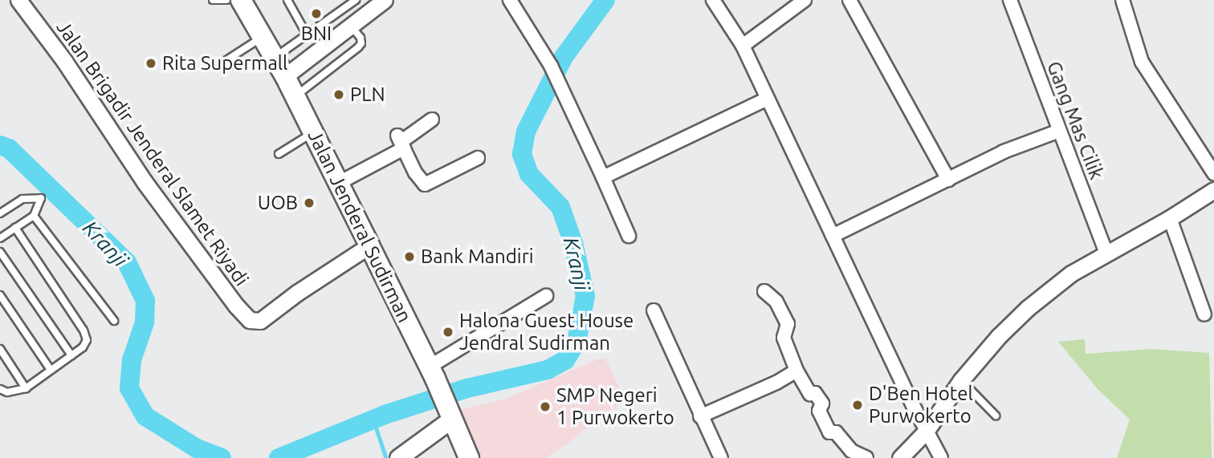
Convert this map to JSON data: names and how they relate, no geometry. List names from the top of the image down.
{
  "streets": {
    "main road": ["Jalan Jenderal Sudirman"],
    "street": ["Gang Mas Cilik", "Jalan Brigadir Jenderal Slamet Riyadi"]
  },
  "crossings": [
    ["Jalan Brigadir Jenderal Slamet Riyadi", "Jalan Jenderal Sudirman"]
  ],
  "water": ["Kranji"],
  "places": [
    "BNI",
    "Rita Supermall",
    "PLN",
    "UOB",
    "Bank Mandiri",
    "Halona Guest House Jendral Sudirman",
    "D'Ben Hotel Purwokerto",
    "SMP Negeri 1 Purwokerto"
  ]
}
